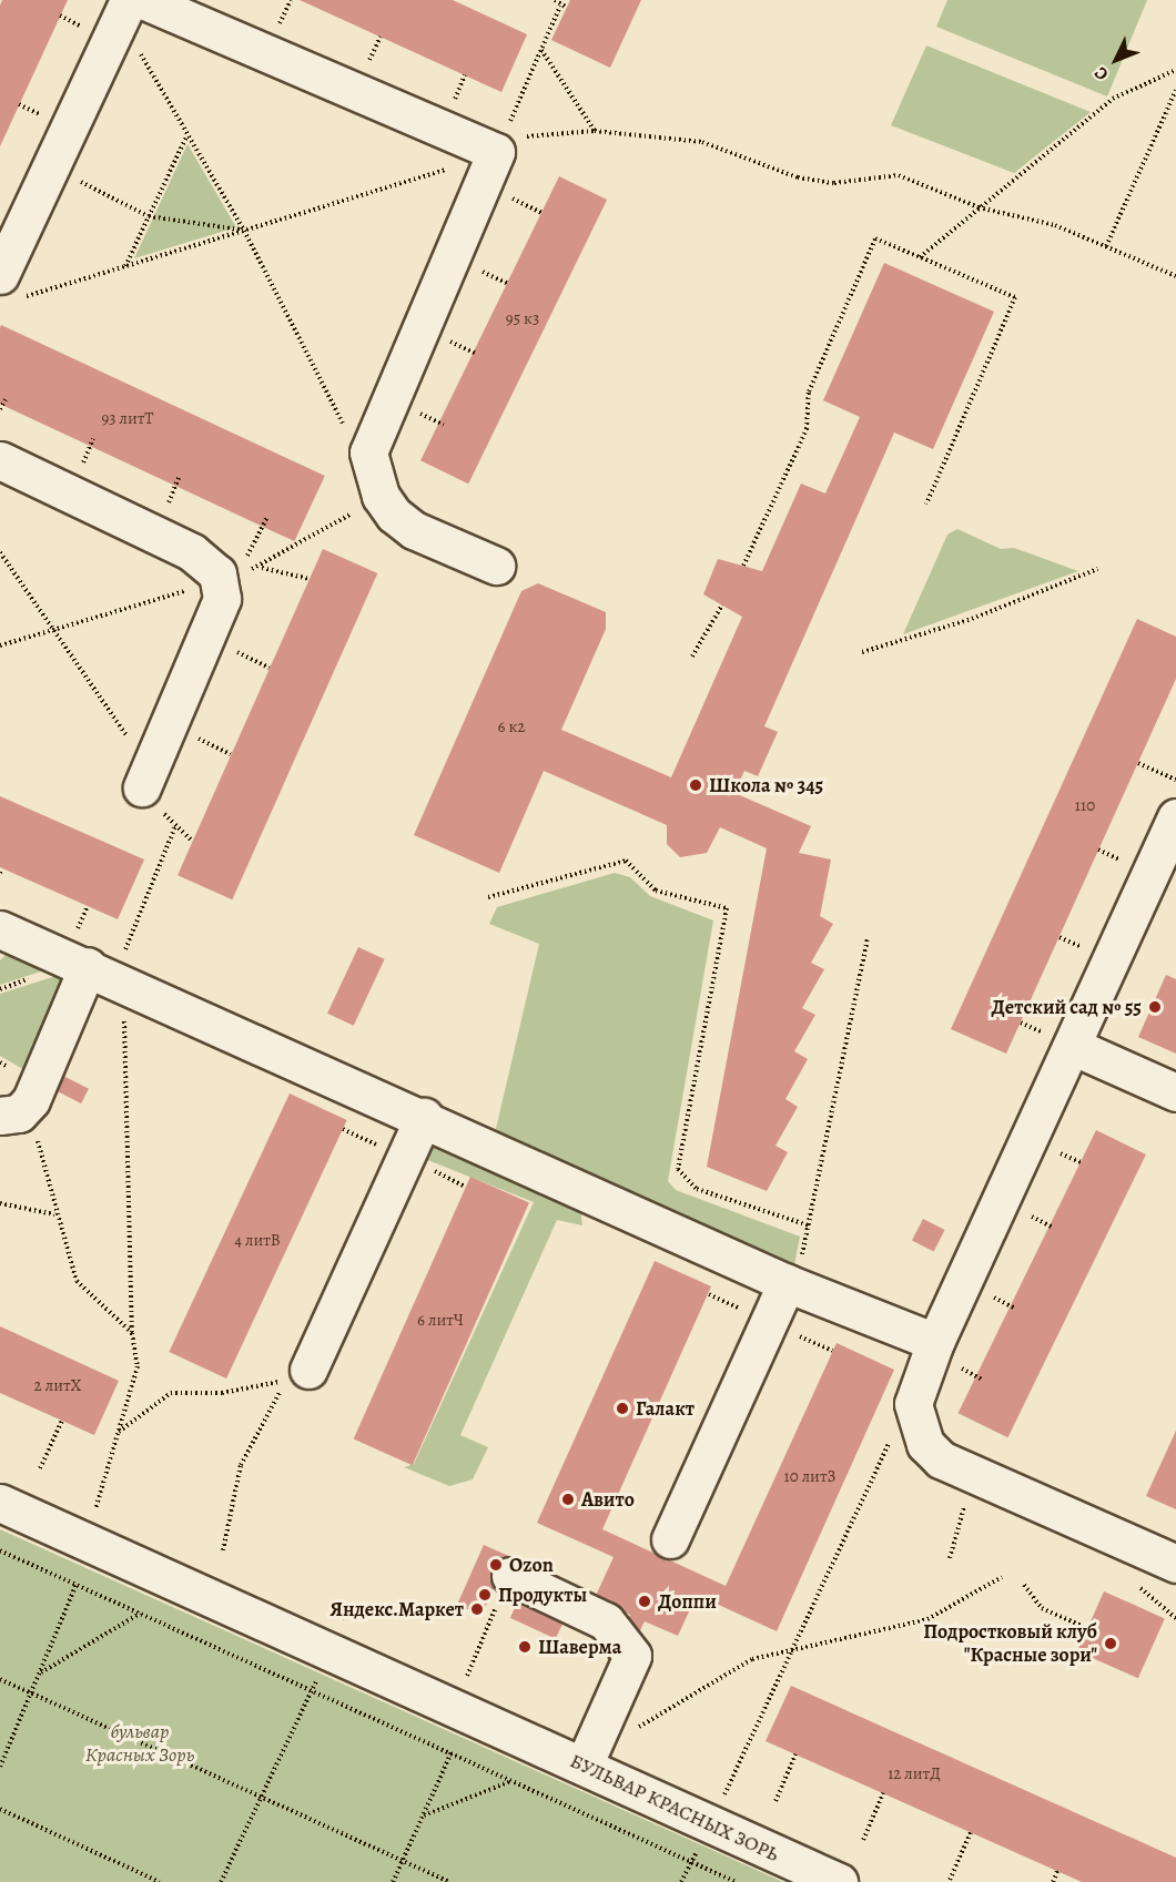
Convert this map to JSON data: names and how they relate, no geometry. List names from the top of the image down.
{
  "streets": {
    "street": ["БУЛЬВАР КРАСНЫХ ЗОРЬ"]
  },
  "parks": ["бульвар Красных Зорь"],
  "places": [
    "Школа № 345",
    "Детский сад № 55",
    "Галакт",
    "Авито",
    "Ozon",
    "Продукты",
    "Доппи",
    "Яндекс.Маркет",
    "Подростковый клуб \"Красные зори\"",
    "Шаверма"
  ],
  "house_numbers": [
    "95 к3",
    "93 литТ",
    "6 к2",
    "110",
    "4 литВ",
    "6 литЧ",
    "2 литХ",
    "10 литЗ",
    "12 литД"
  ],
  "north": "bottom left"
}
